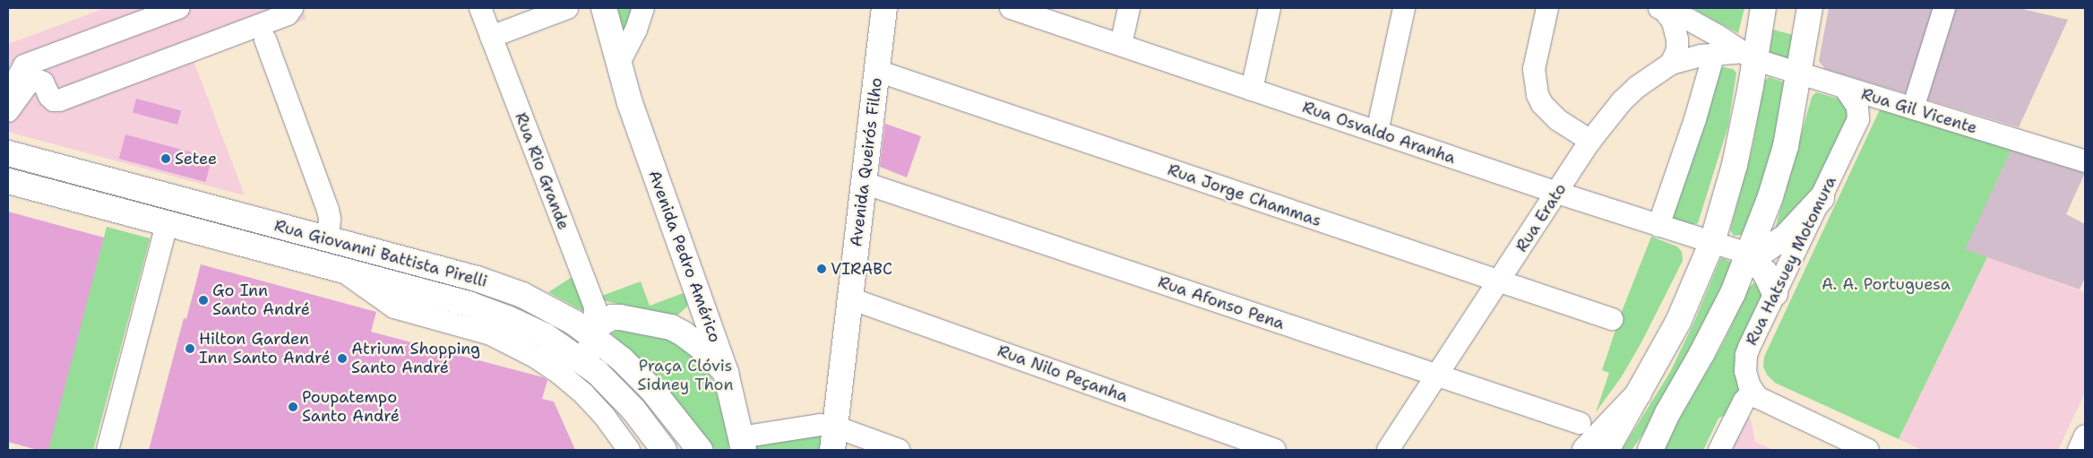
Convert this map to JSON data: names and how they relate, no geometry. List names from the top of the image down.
{
  "streets": {
    "main road": ["Avenida Queirós Filho", "Rua Giovanni Battista Pirelli", "Avenida Pedro Américo"],
    "street": [
      "Rua Gil Vicente",
      "Rua Osvaldo Aranha",
      "Rua Rio Grande",
      "Rua Jorge Chammas",
      "Rua Erato",
      "Rua Hatsuey Motomura",
      "Rua Afonso Pena",
      "Rua Nilo Peçanha"
    ]
  },
  "crossings": [
    ["Rua Gil Vicente", "Rua Erato"],
    ["Rua Gil Vicente", "Rua Hatsuey Motomura"],
    ["Rua Osvaldo Aranha", "Rua Erato"],
    ["Avenida Queirós Filho", "Rua Jorge Chammas"],
    ["Avenida Queirós Filho", "Rua Afonso Pena"],
    ["Avenida Queirós Filho", "Rua Nilo Peçanha"],
    ["Rua Rio Grande", "Rua Giovanni Battista Pirelli"],
    ["Rua Jorge Chammas", "Rua Erato"],
    ["Rua Erato", "Rua Afonso Pena"]
  ],
  "parks": ["A. A. Portuguesa", "Praça Clóvis Sidney Thon"],
  "places": [
    "Setee",
    "VIRABC",
    "Go Inn Santo André",
    "Hilton Garden Inn Santo André",
    "Atrium Shopping Santo André",
    "Poupatempo Santo André"
  ]
}
